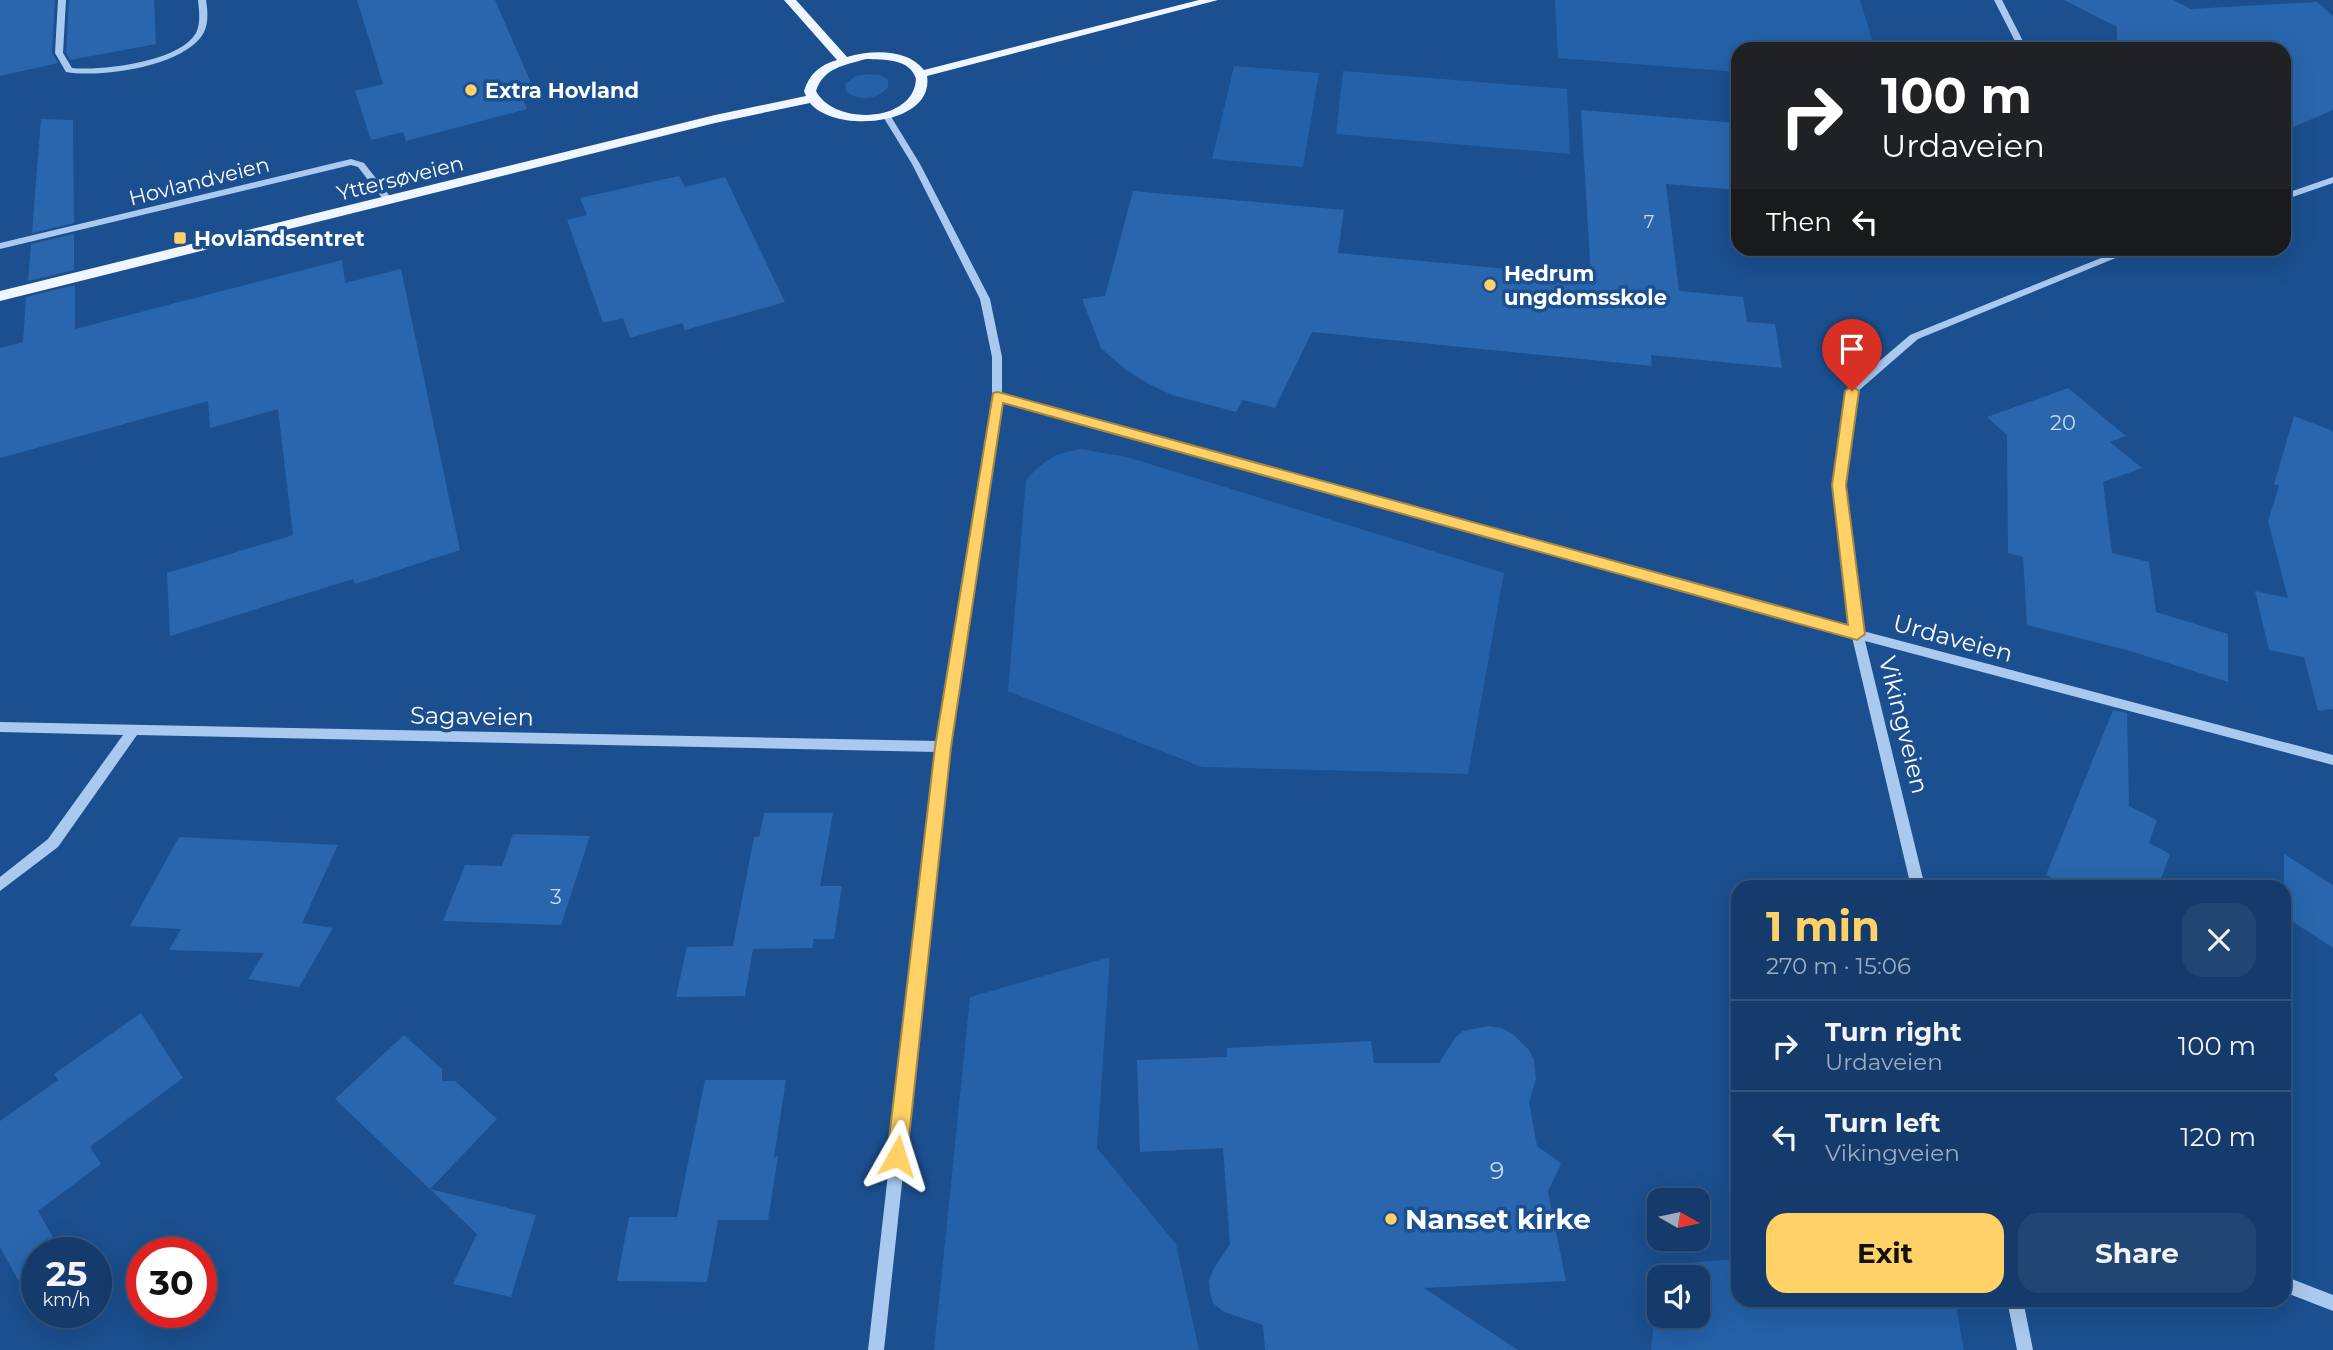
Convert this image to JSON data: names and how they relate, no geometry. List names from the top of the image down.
{
  "streets": {
    "main road": ["Yttersøveien"],
    "street": [
      "Hovlandveien",
      "Urdaveien",
      "Sagaveien",
      "Vikingveien"
    ]
  },
  "crossings": [
    ["Yttersøveien", "Hovlandveien"],
    ["Urdaveien", "Vikingveien"]
  ],
  "places": {
    "other": ["Extra Hovland", "Hedrum ungdomsskole", "Nanset kirke"],
    "transit": ["Hovlandsentret"]
  },
  "house_numbers": [
    "7",
    "20",
    "3",
    "9"
  ],
  "north": "right",
  "page": {
    "turn": ["100 m", "Urdaveien"],
    "then": "Then",
    "heading": ["1 min", "270 m · 15:06"],
    "list": [
      {
        "name": "Turn right",
        "note": "Urdaveien",
        "value": "100 m"
      },
      {
        "name": "Turn left",
        "note": "Vikingveien",
        "value": "120 m"
      }
    ],
    "buttons": ["Exit", "Share"],
    "speed": "25 km/h",
    "limit": "30"
  }
}
